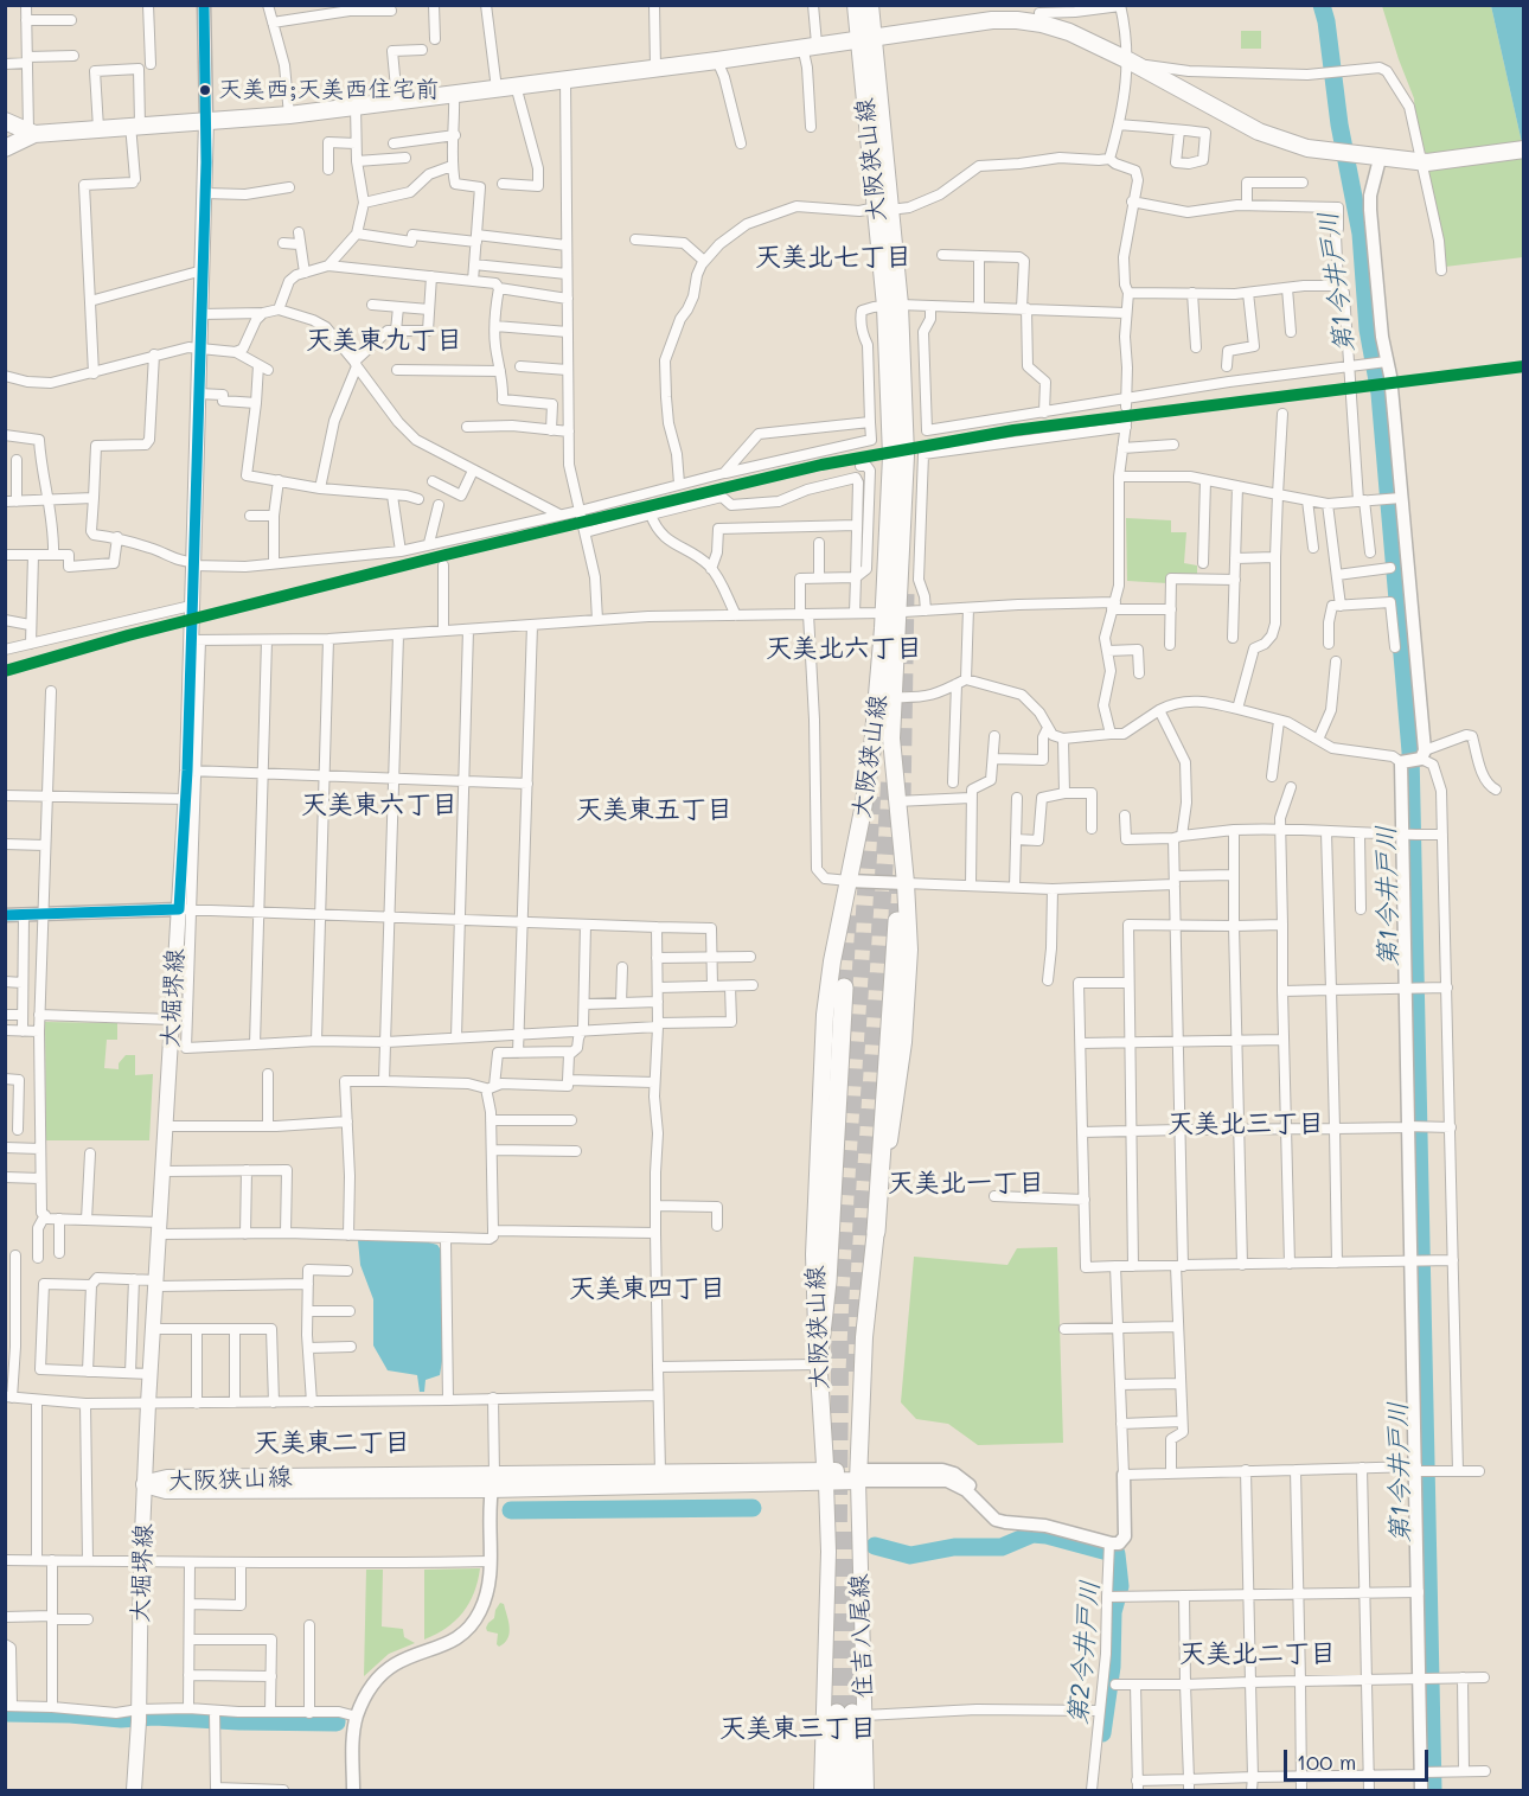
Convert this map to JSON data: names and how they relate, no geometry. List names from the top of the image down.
{
  "streets": {
    "main road": ["大阪狭山線", "大堀堺線", "住吉八尾線"]
  },
  "crossings": [
    ["大阪狭山線", "大堀堺線"],
    ["大阪狭山線", "住吉八尾線"]
  ],
  "districts": [
    "天美北七丁目",
    "天美東九丁目",
    "天美北六丁目",
    "天美東六丁目",
    "天美東五丁目",
    "天美北三丁目",
    "天美北一丁目",
    "天美東四丁目",
    "天美東二丁目",
    "天美北二丁目",
    "天美東三丁目"
  ],
  "water": ["第1今井戸川", "第2今井戸川"],
  "places": ["天美西;天美西住宅前"],
  "scale_bar": "100 m"
}
